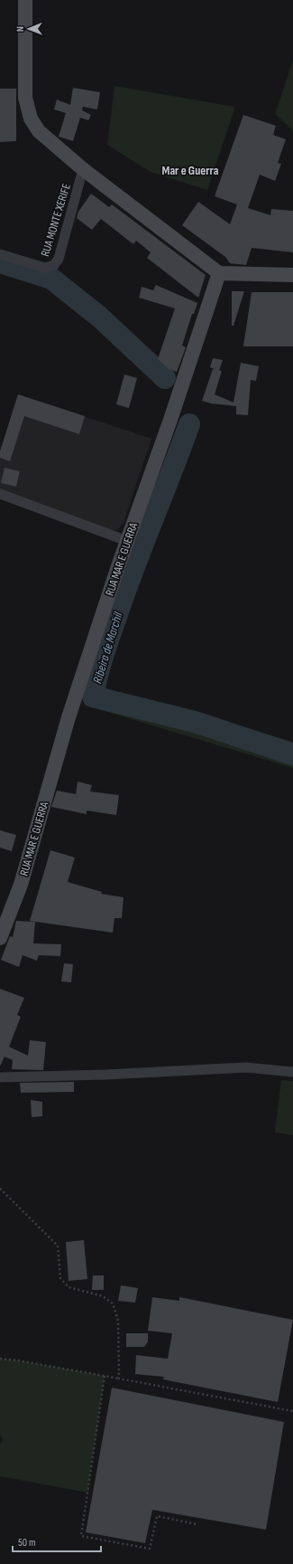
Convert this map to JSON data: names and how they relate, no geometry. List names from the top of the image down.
{
  "streets": {
    "street": ["RUA MONTE XERIFE", "RUA MAR E GUERRA"]
  },
  "districts": ["Mar e Guerra"],
  "water": ["Ribeira de Marchil"],
  "scale_bar": "50 m",
  "north": "left"
}
